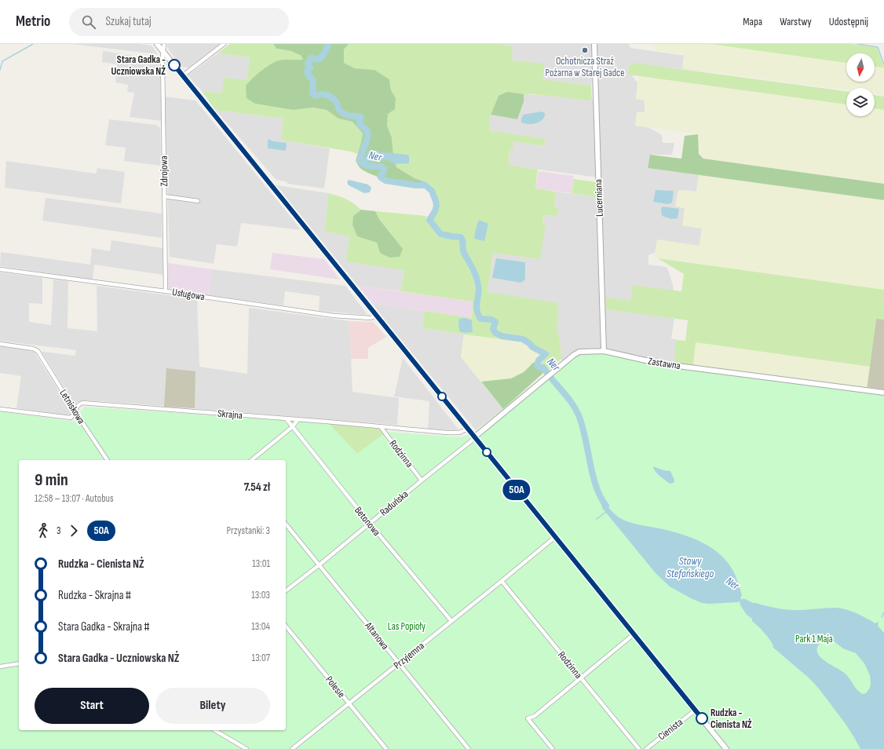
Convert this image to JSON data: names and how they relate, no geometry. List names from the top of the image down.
{
  "streets": {
    "street": [
      "Zdrojowa",
      "Lucerniana",
      "Usługowa",
      "Zastawna",
      "Letniskowa",
      "Skrajna",
      "Rodzinna",
      "Raduńska",
      "Betonowa",
      "Altanowa",
      "Przyjemna",
      "Polesie",
      "Cienista"
    ]
  },
  "crossings": [
    ["Zdrojowa", "Usługowa"],
    ["Lucerniana", "Zastawna"],
    ["Zastawna", "Raduńska"],
    ["Letniskowa", "Skrajna"],
    ["Skrajna", "Rodzinna"],
    ["Skrajna", "Betonowa"],
    ["Rodzinna", "Raduńska"],
    ["Rodzinna", "Przyjemna"],
    ["Raduńska", "Betonowa"],
    ["Raduńska", "Altanowa"],
    ["Betonowa", "Przyjemna"],
    ["Altanowa", "Przyjemna"],
    ["Przyjemna", "Polesie"]
  ],
  "water": ["Ner", "Stawy Stefańskiego"],
  "parks": ["Las Popioły", "Park 1 Maja"],
  "places": ["Ochotnicza Straż Pożarna w Starej Gadce", "Stara Gadka - Uczniowska NŻ", "Rudzka - Cienista NŻ"],
  "lines": ["bus line 50A"],
  "north": "bottom",
  "page": {
    "header": "Metrio",
    "search": "Szukaj tutaj",
    "nav": ["Mapa", "Warstwy", "Udostępnij"],
    "on_map": "50A",
    "heading": ["9 min", "12:58 – 13:07 · Autobus", "7.54 zł"],
    "legs": ["3", "50A", "Przystanki: 3"],
    "list": [
      {
        "name": "Rudzka - Cienista NŻ",
        "value": "13:01"
      },
      {
        "name": "Rudzka - Skrajna #",
        "value": "13:03"
      },
      {
        "name": "Stara Gadka - Skrajna #",
        "value": "13:04"
      },
      {
        "name": "Stara Gadka - Uczniowska NŻ",
        "value": "13:07"
      }
    ],
    "buttons": ["Start", "Bilety"]
  }
}
